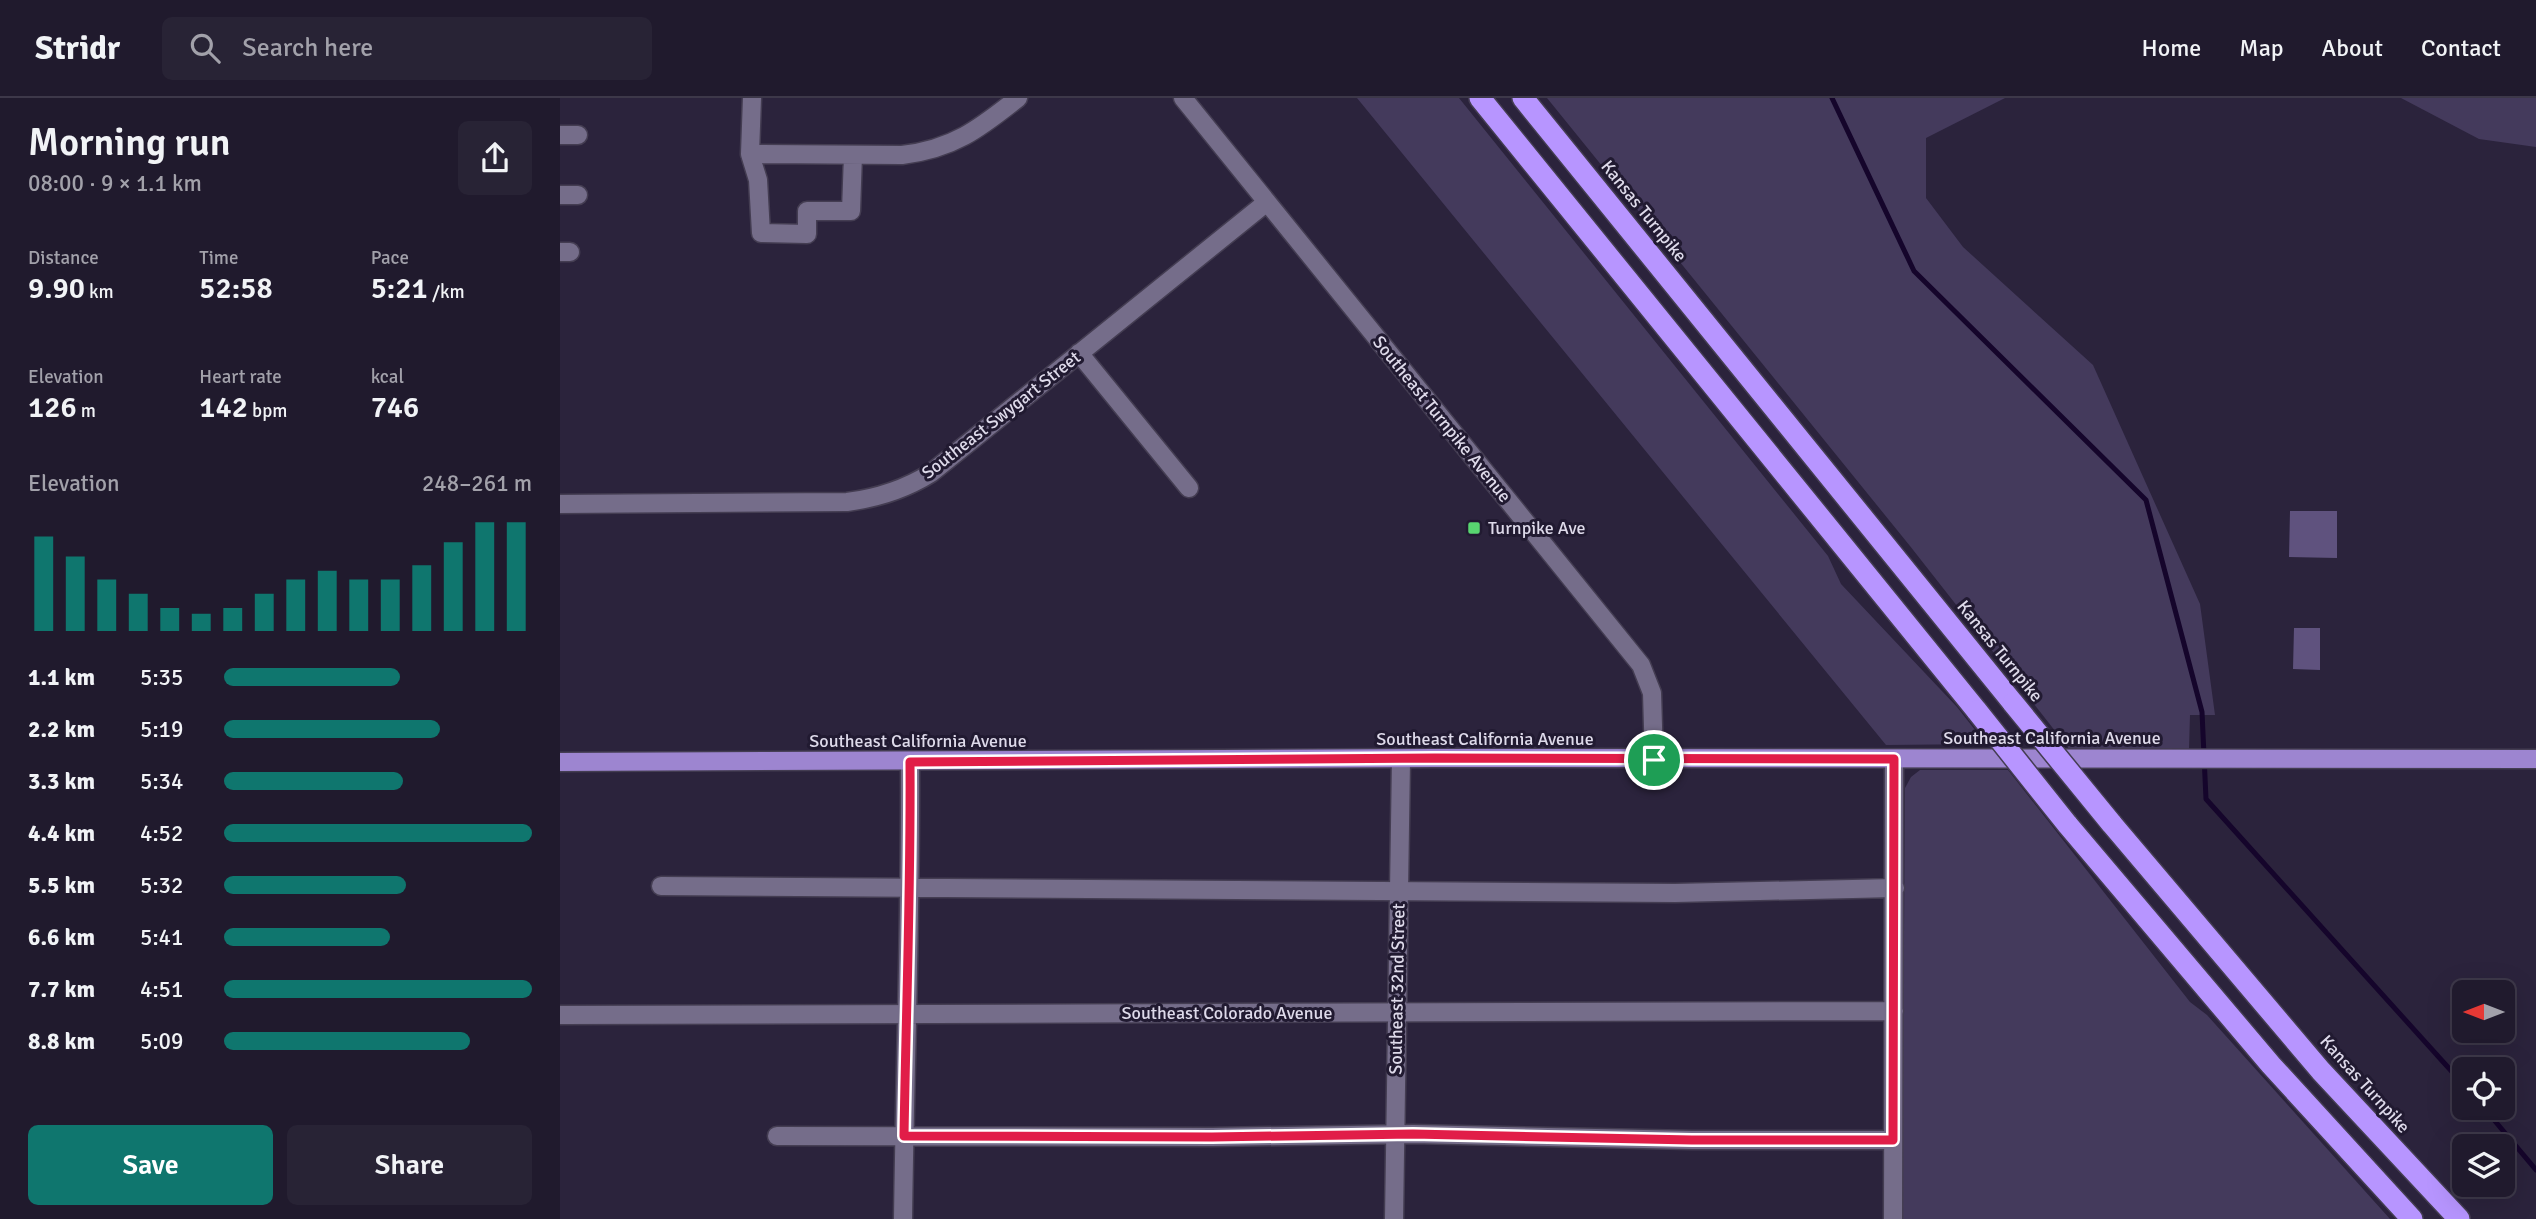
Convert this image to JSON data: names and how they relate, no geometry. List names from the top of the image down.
{
  "streets": {
    "highway": ["Kansas Turnpike"],
    "main road": ["Southeast California Avenue"],
    "street": [
      "Southeast Swygart Street",
      "Southeast Turnpike Avenue",
      "Southeast 32nd Street",
      "Southeast Colorado Avenue"
    ]
  },
  "crossings": [
    ["Southeast Swygart Street", "Southeast Turnpike Avenue"],
    ["Southeast Turnpike Avenue", "Southeast California Avenue"],
    ["Southeast California Avenue", "Southeast 32nd Street"],
    ["Southeast 32nd Street", "Southeast Colorado Avenue"]
  ],
  "places": {
    "transit": ["Turnpike Ave"]
  },
  "north": "left",
  "page": {
    "header": "Stridr",
    "search": "Search here",
    "nav": [
      "Home",
      "Map",
      "About",
      "Contact"
    ],
    "heading": ["Morning run", "08:00 · 9 × 1.1 km"],
    "stats": [
      ["Distance", "9.90 km"],
      ["Time", "52:58"],
      ["Pace", "5:21 /km"],
      ["Elevation", "126 m"],
      ["Heart rate", "142 bpm"],
      ["kcal", "746"]
    ],
    "chart": ["Elevation", "248–261 m"],
    "list": [
      {
        "name": "1.1 km",
        "note": "5:35"
      },
      {
        "name": "2.2 km",
        "note": "5:19"
      },
      {
        "name": "3.3 km",
        "note": "5:34"
      },
      {
        "name": "4.4 km",
        "note": "4:52"
      },
      {
        "name": "5.5 km",
        "note": "5:32"
      },
      {
        "name": "6.6 km",
        "note": "5:41"
      },
      {
        "name": "7.7 km",
        "note": "4:51"
      },
      {
        "name": "8.8 km",
        "note": "5:09"
      }
    ],
    "buttons": ["Save", "Share"]
  }
}
